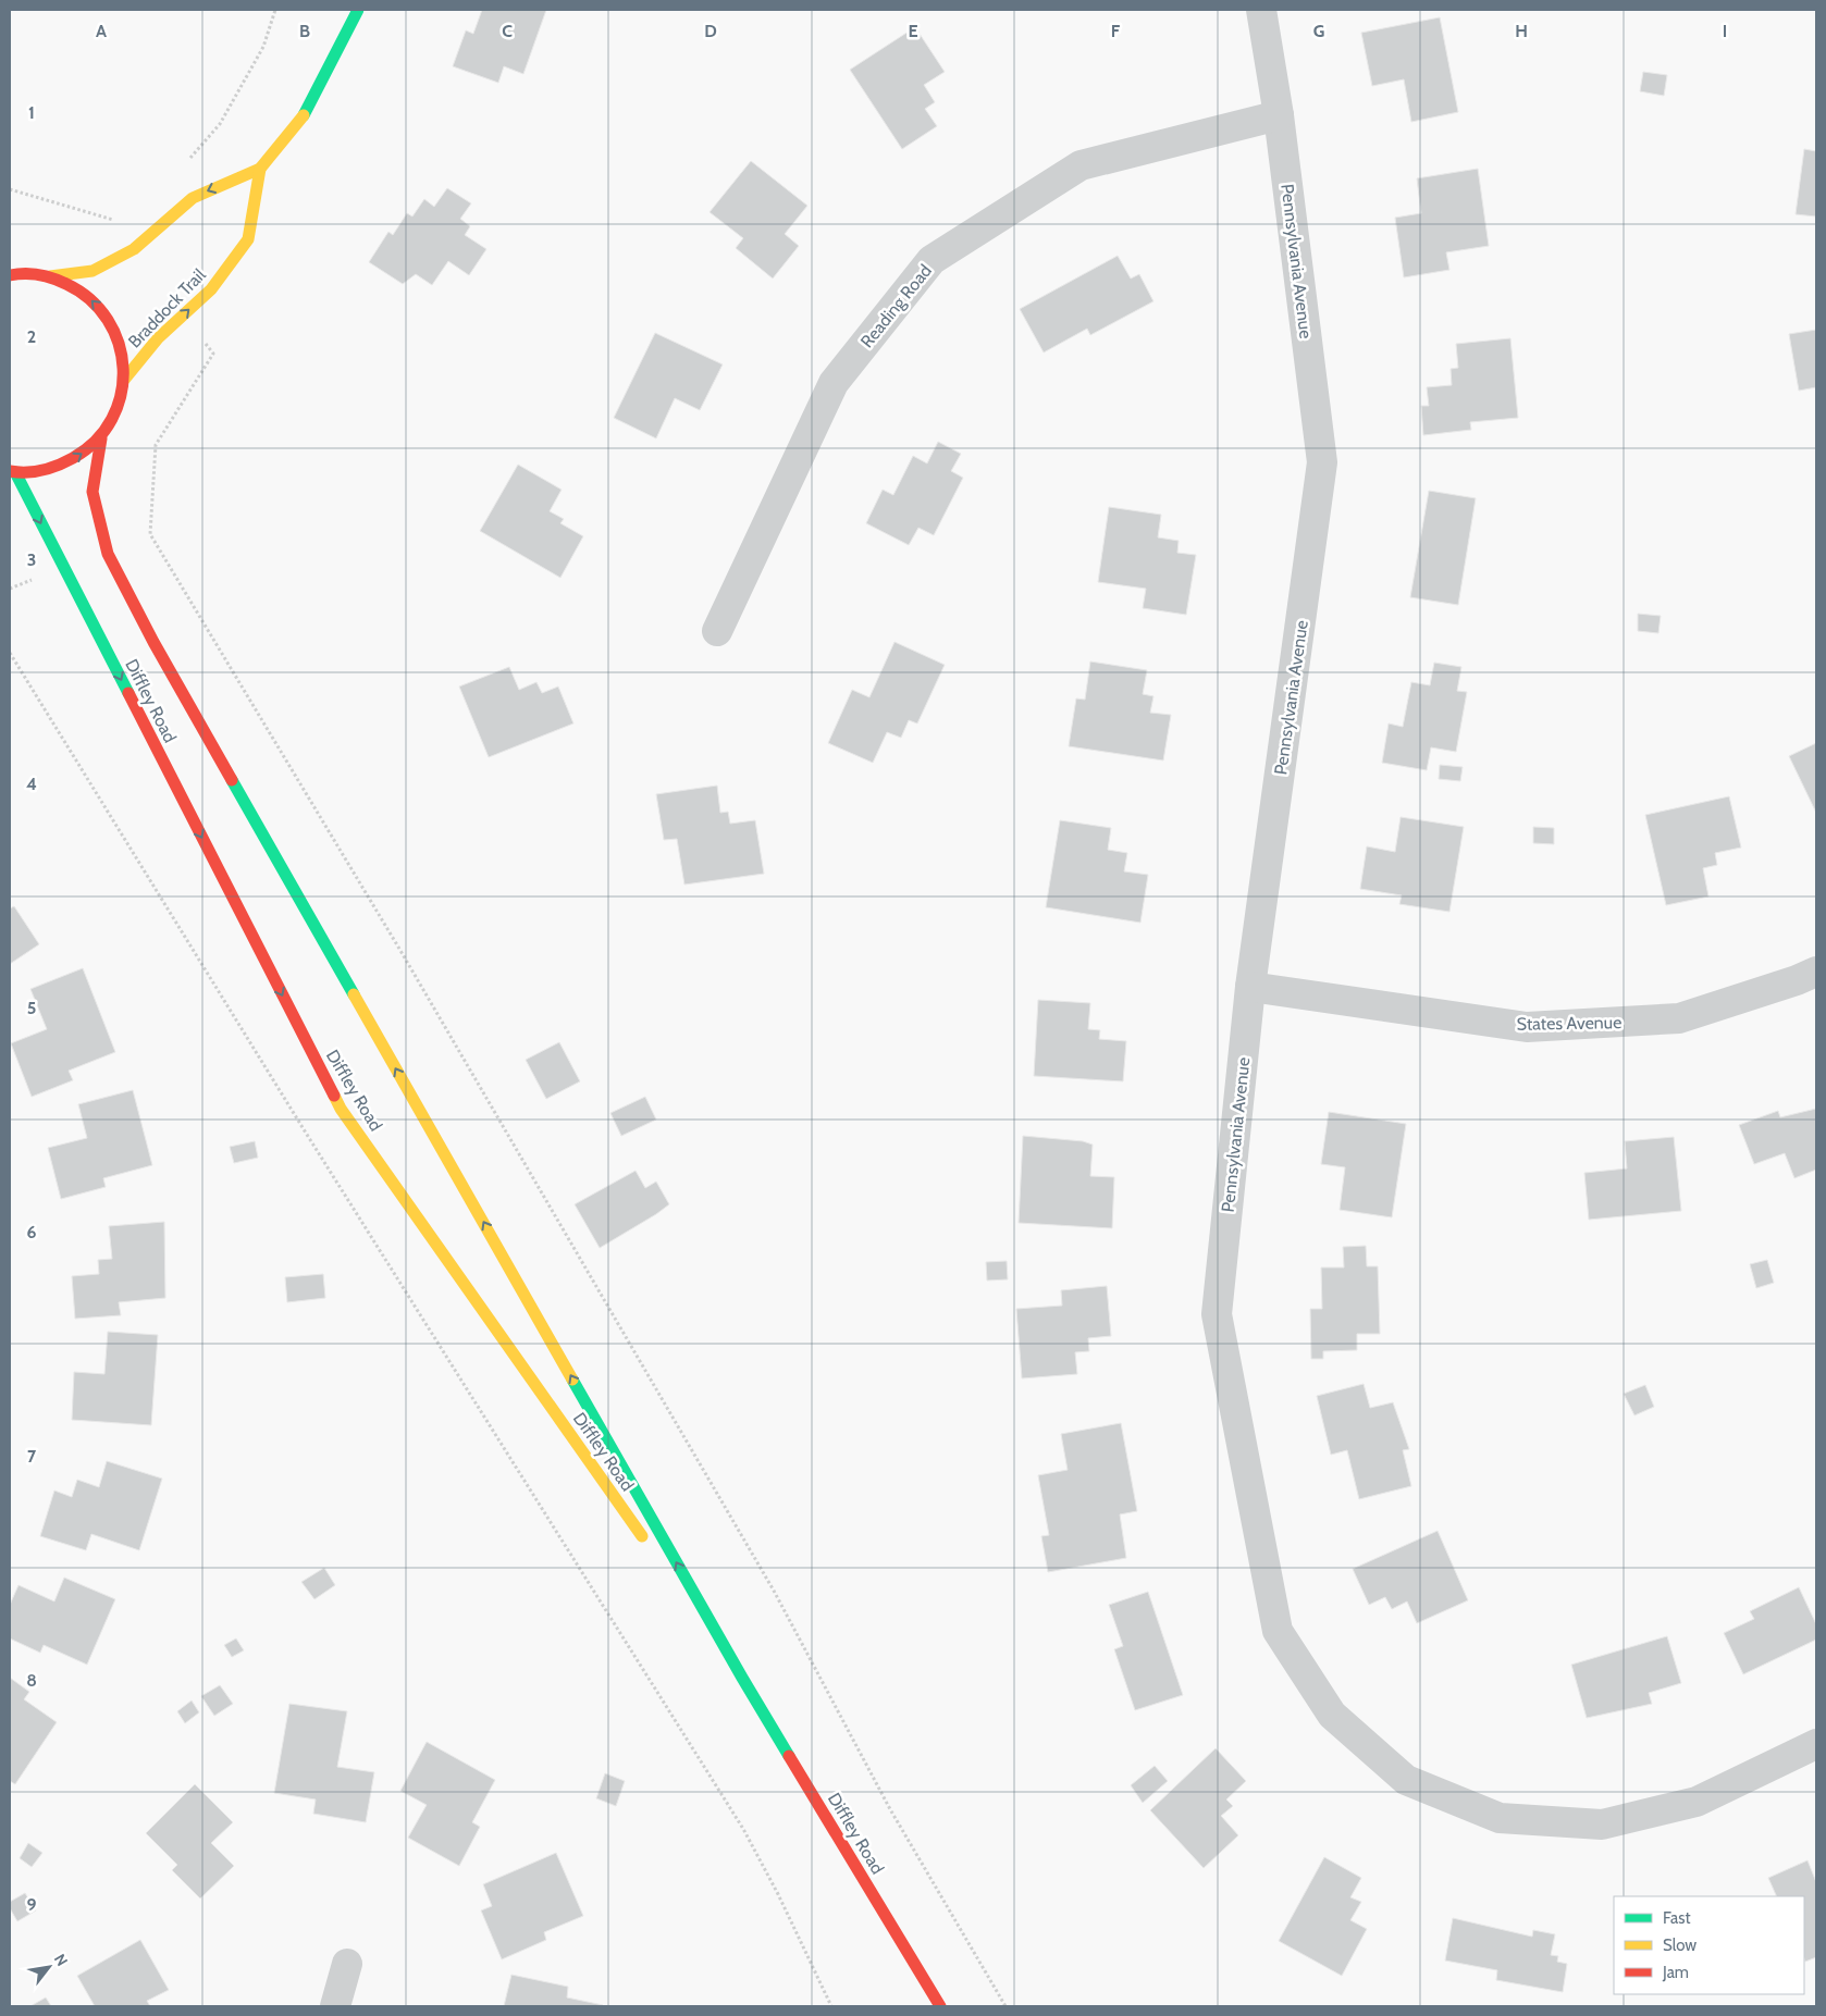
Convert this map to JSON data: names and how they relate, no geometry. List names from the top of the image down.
{
  "streets": {
    "main road": ["Braddock Trail", "Diffley Road"],
    "street": ["Pennsylvania Avenue", "Reading Road", "States Avenue"]
  },
  "crossings": [
    ["Pennsylvania Avenue", "Reading Road"],
    ["Pennsylvania Avenue", "States Avenue"]
  ],
  "one_way": ["Braddock Trail"],
  "legend": ["Fast", "Slow", "Jam"],
  "north": "top right",
  "grid": {
    "columns": [
      "A",
      "B",
      "C",
      "D",
      "E",
      "F",
      "G",
      "H",
      "I"
    ],
    "rows": [
      "1",
      "2",
      "3",
      "4",
      "5",
      "6",
      "7",
      "8",
      "9"
    ]
  }
}
